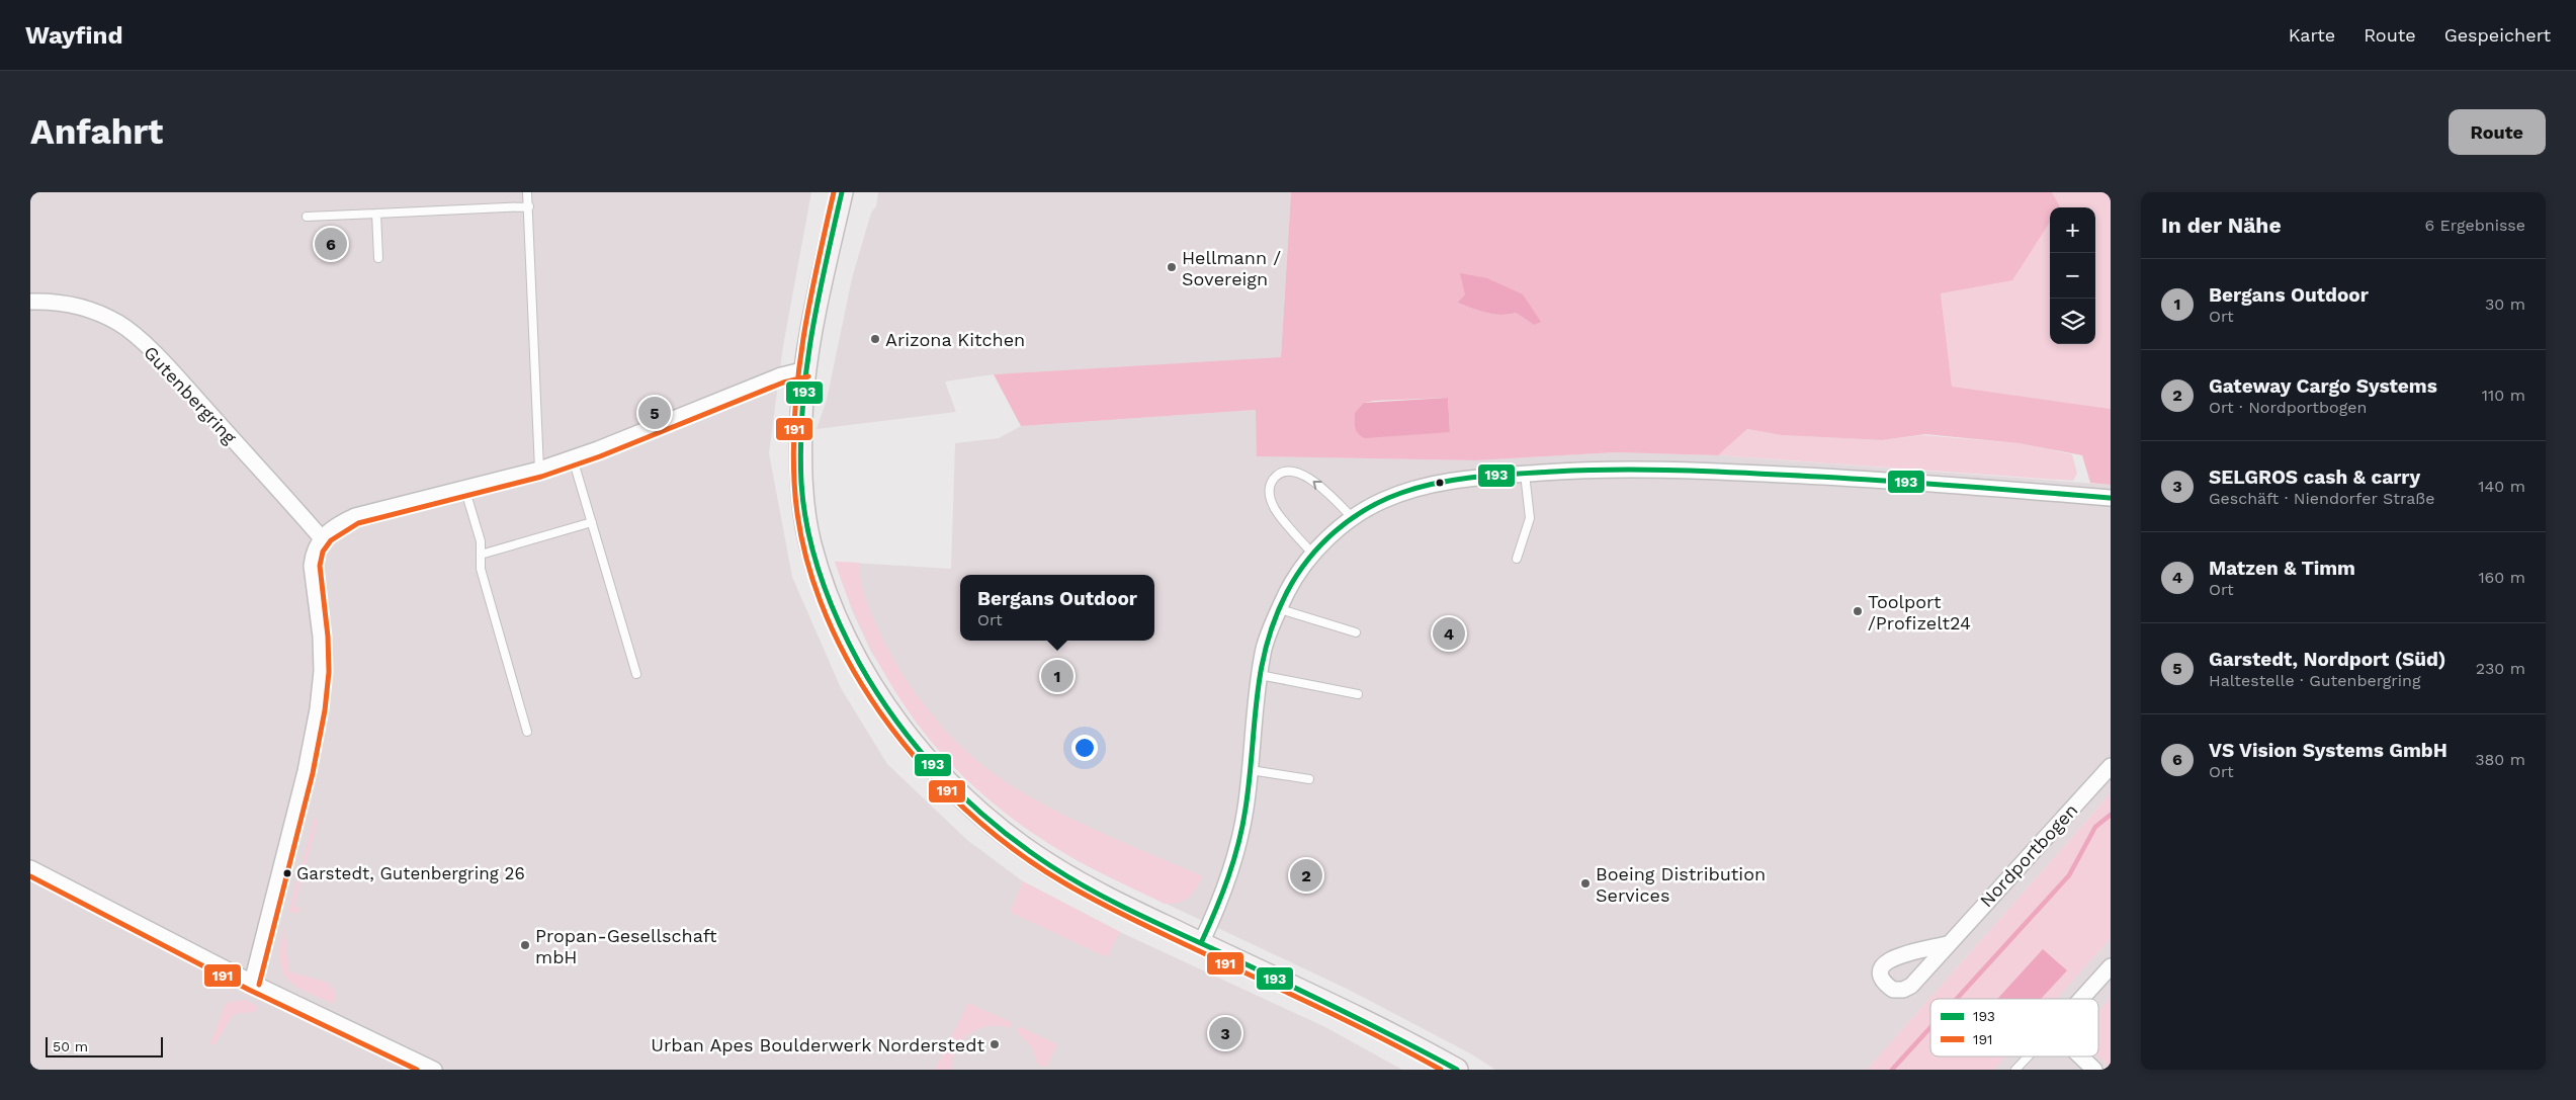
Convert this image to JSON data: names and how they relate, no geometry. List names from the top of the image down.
{
  "streets": {
    "street": ["Gutenbergring", "Nordportbogen"]
  },
  "places": [
    "Hellmann / Sovereign",
    "Arizona Kitchen",
    "Toolport /Profizelt24",
    "Garstedt, Gutenbergring 26",
    "Boeing Distribution Services",
    "Propan-Gesellschaft mbH",
    "Urban Apes Boulderwerk Norderstedt"
  ],
  "lines": ["transit line 193", "transit line 191"],
  "legend": ["193", "191"],
  "scale_bar": "50 m",
  "page": {
    "header": "Wayfind",
    "nav": ["Karte", "Route", "Gespeichert"],
    "buttons": "Route",
    "title": "Anfahrt",
    "heading": ["In der Nähe", "6 Ergebnisse"],
    "map_buttons": ["+", "−"],
    "pins": [
      "6",
      "5",
      "4",
      "1",
      "2",
      "3"
    ],
    "list": [
      {
        "mark": "1",
        "name": "Bergans Outdoor",
        "note": "Ort",
        "value": "30 m"
      },
      {
        "mark": "2",
        "name": "Gateway Cargo Systems",
        "note": "Ort · Nordportbogen",
        "value": "110 m"
      },
      {
        "mark": "3",
        "name": "SELGROS cash & carry",
        "note": "Geschäft · Niendorfer Straße",
        "value": "140 m"
      },
      {
        "mark": "4",
        "name": "Matzen & Timm",
        "note": "Ort",
        "value": "160 m"
      },
      {
        "mark": "5",
        "name": "Garstedt, Nordport (Süd)",
        "note": "Haltestelle · Gutenbergring",
        "value": "230 m"
      },
      {
        "mark": "6",
        "name": "VS Vision Systems GmbH",
        "note": "Ort",
        "value": "380 m"
      }
    ],
    "popup": ["Bergans Outdoor", "Ort"],
    "scale": "50 m"
  }
}
